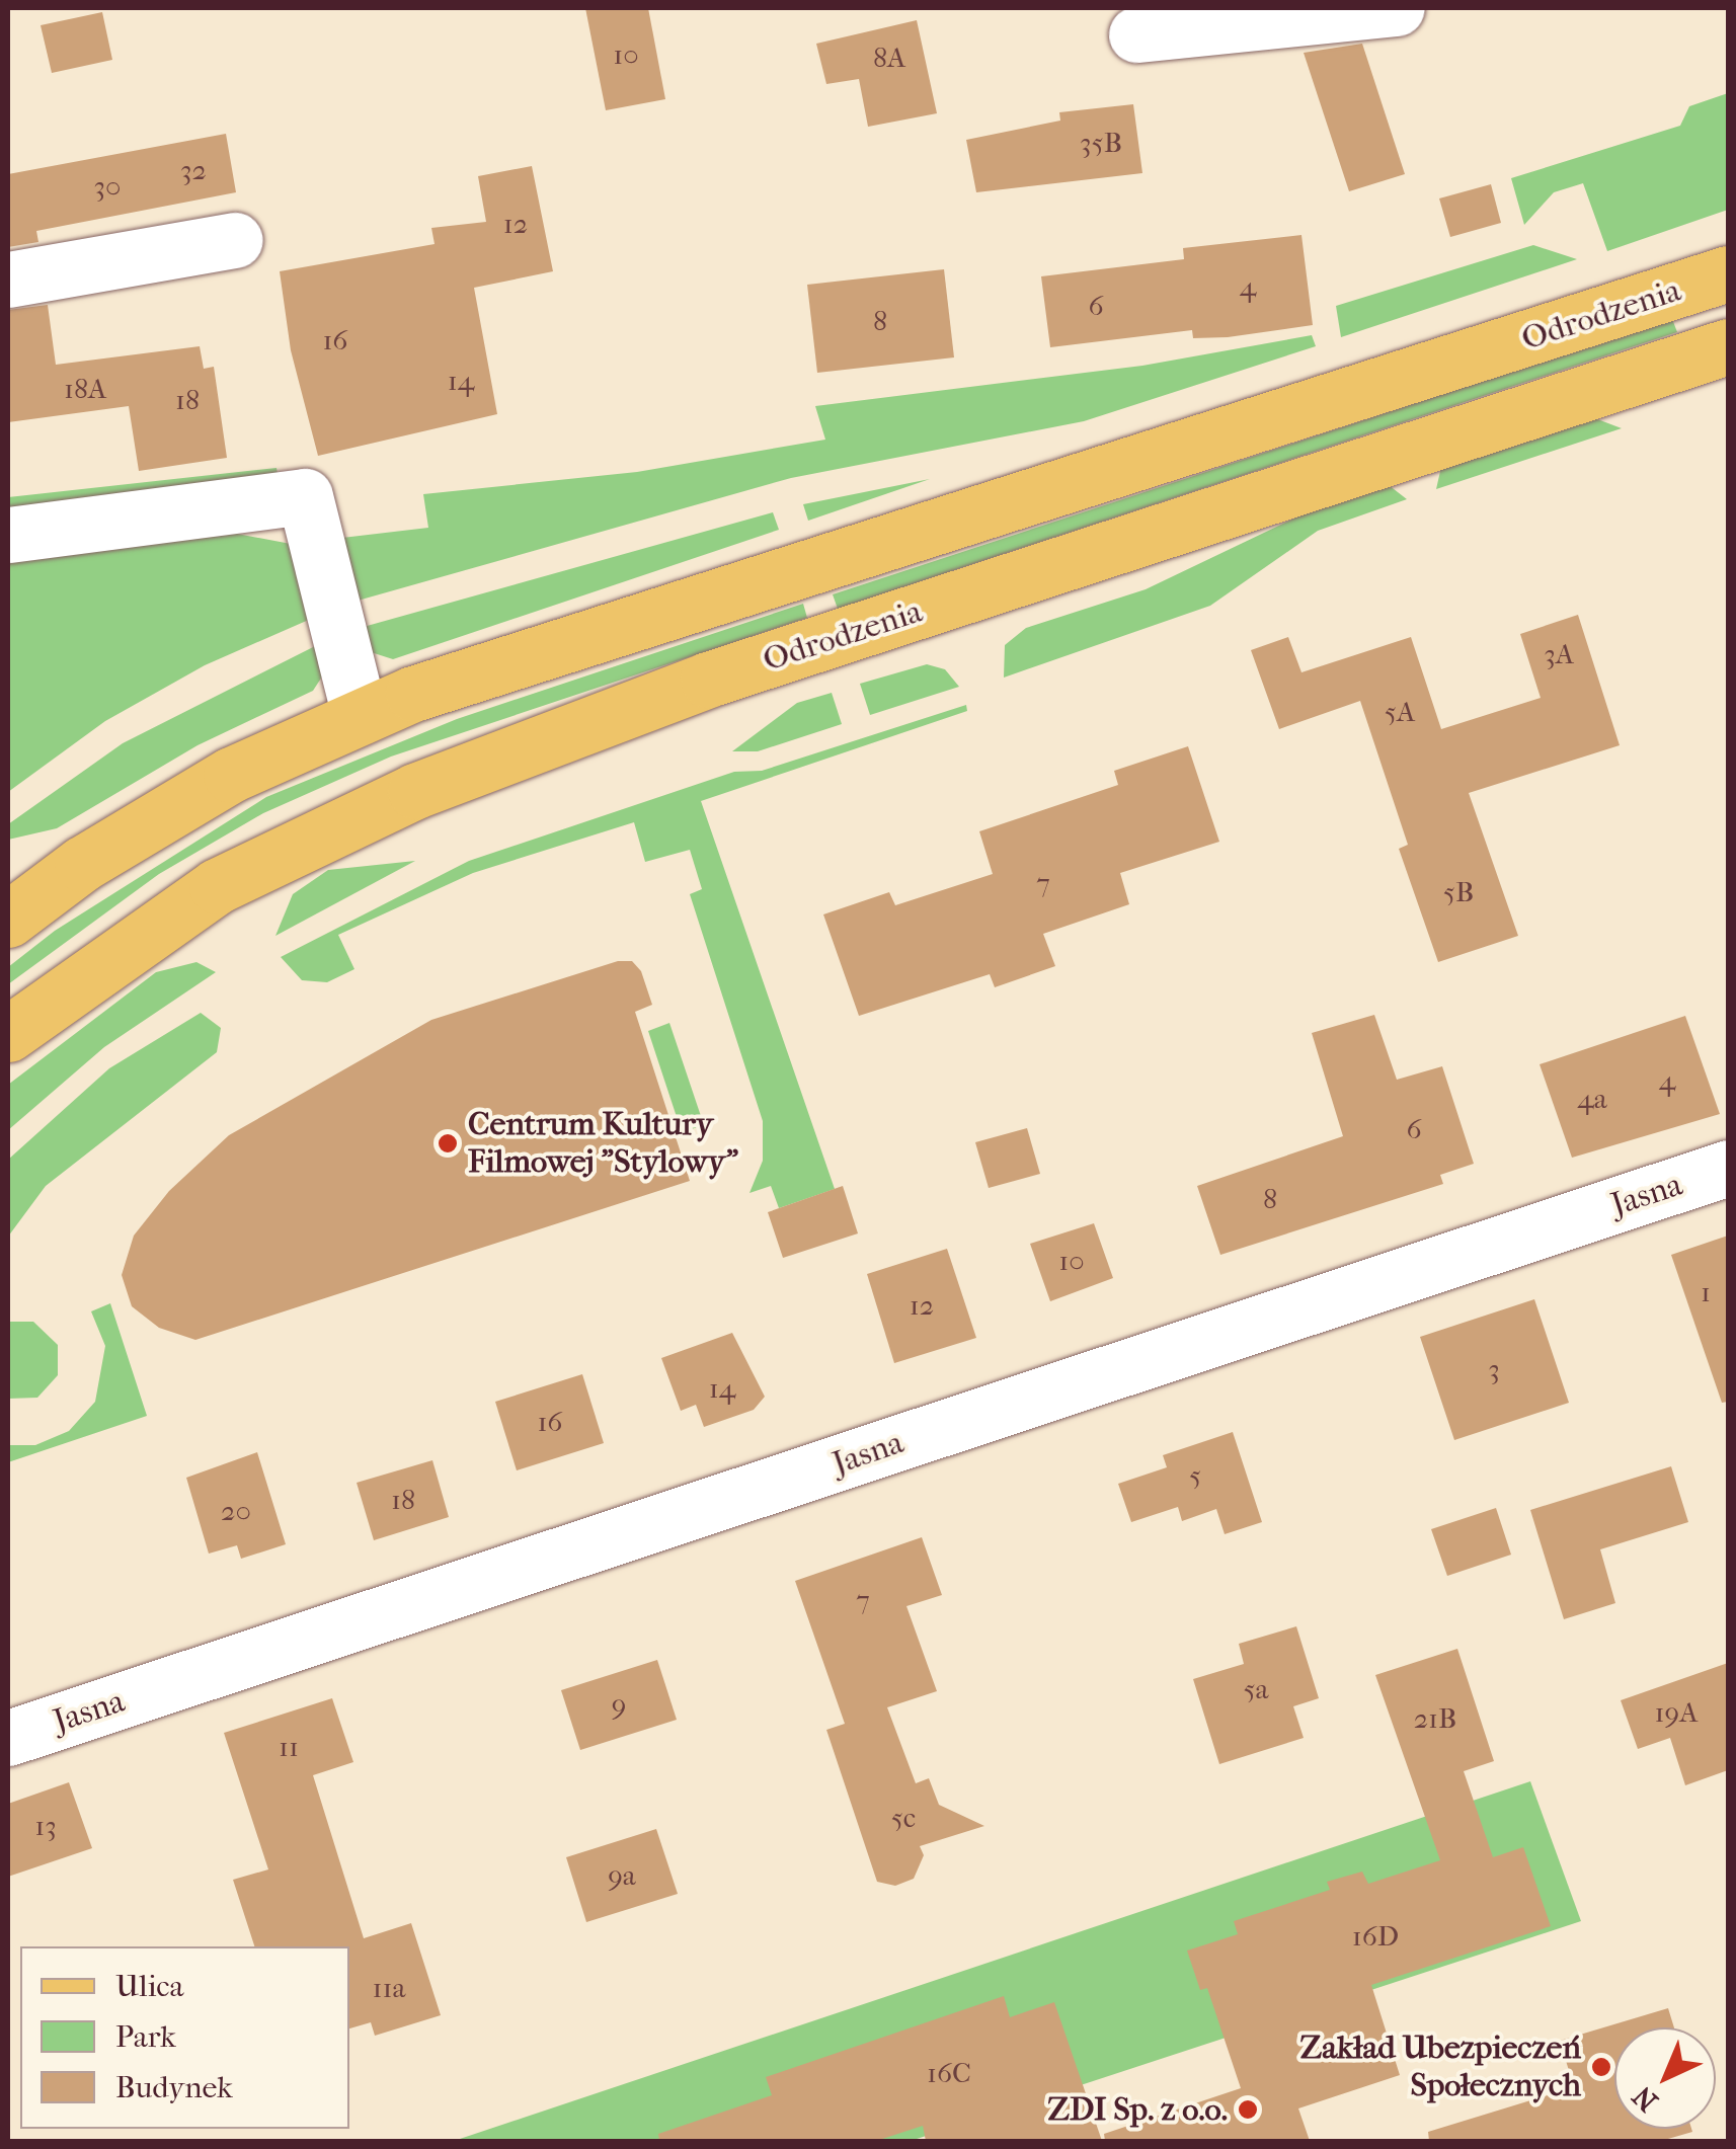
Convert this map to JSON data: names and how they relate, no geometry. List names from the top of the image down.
{
  "streets": {
    "main road": ["Odrodzenia"],
    "street": ["Jasna"]
  },
  "places": ["Centrum Kultury Filmowej \"Stylowy\"", "Zakład Ubezpieczeń Społecznych", "ZDI Sp. z o.o."],
  "house_numbers": [
    "10",
    "8A",
    "35B",
    "32",
    "30",
    "12",
    "4",
    "6",
    "8",
    "16",
    "14",
    "18A",
    "18",
    "3A",
    "5A",
    "7",
    "5B",
    "4",
    "4a",
    "6",
    "8",
    "10",
    "1",
    "12",
    "3",
    "14",
    "16",
    "5",
    "18",
    "20",
    "7",
    "5a",
    "9",
    "19A",
    "21B",
    "11",
    "5c",
    "13",
    "9a",
    "16D",
    "11a",
    "16C"
  ],
  "legend": ["Ulica", "Park", "Budynek"],
  "north": "bottom left"
}
